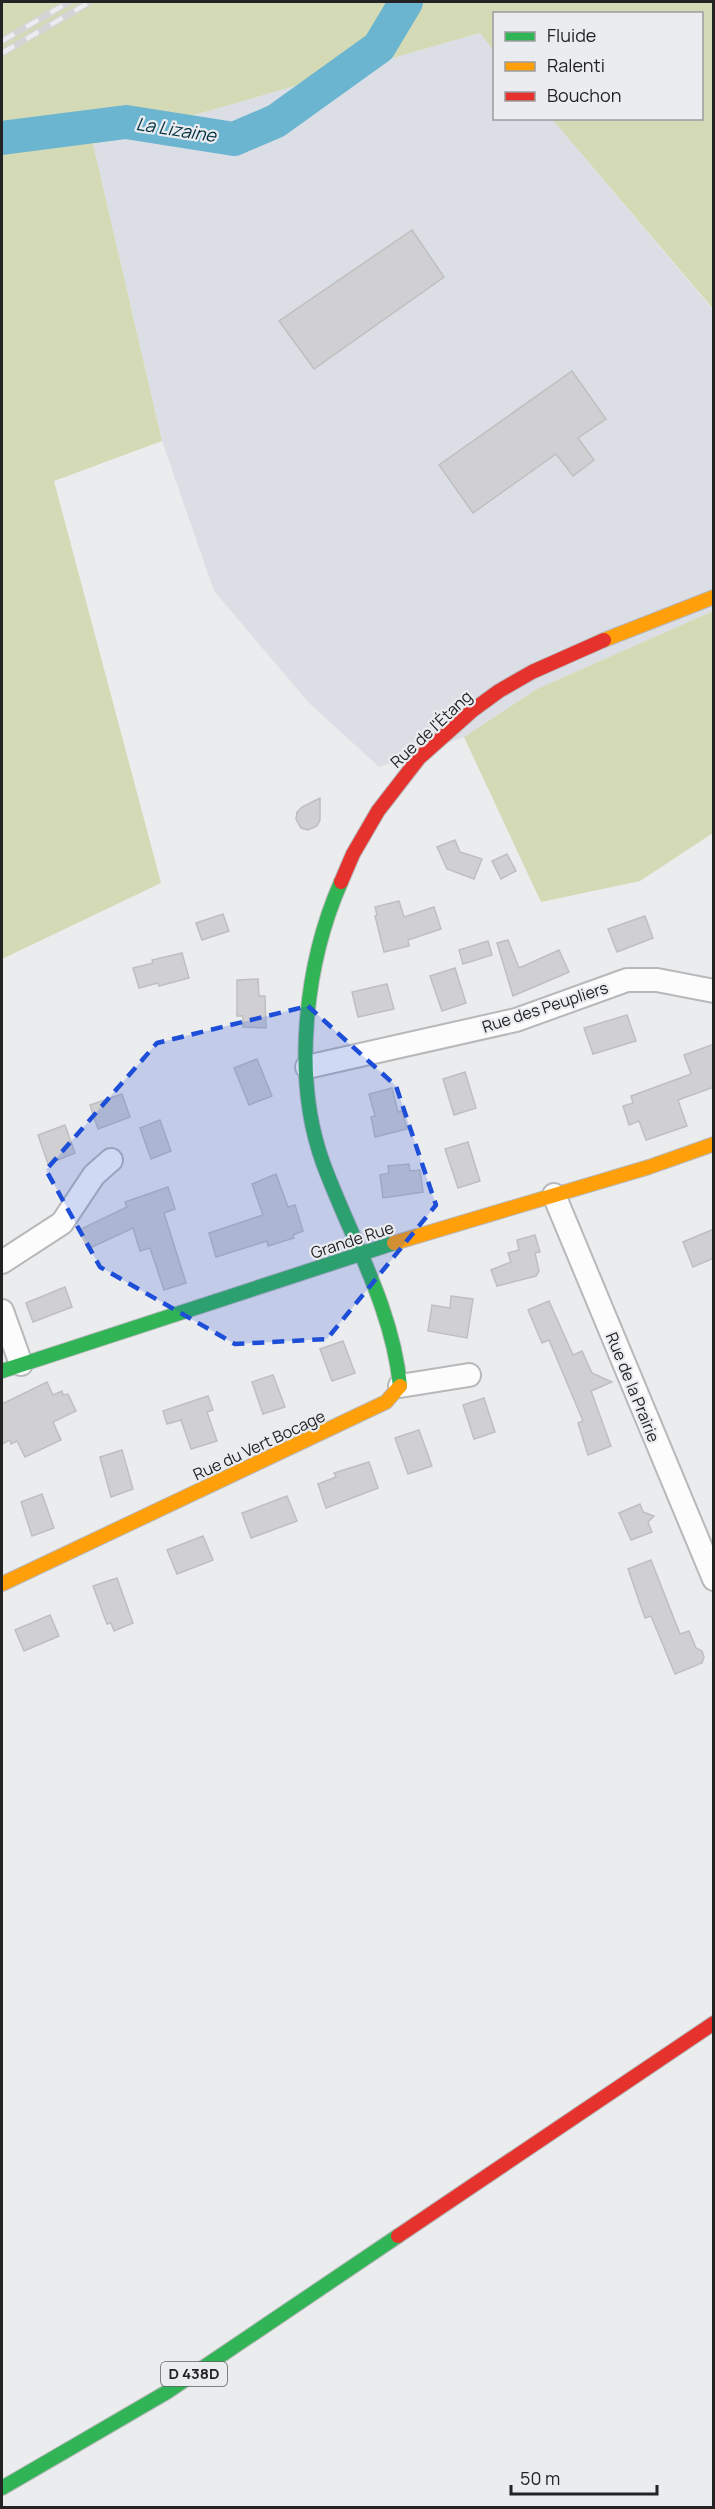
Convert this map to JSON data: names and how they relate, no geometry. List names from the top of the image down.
{
  "streets": {
    "street": [
      "Rue de l'Étang",
      "Rue des Peupliers",
      "Grande Rue",
      "Rue de la Prairie",
      "Rue du Vert Bocage",
      "D 438D"
    ]
  },
  "crossings": [
    ["Rue de l'Étang", "Rue des Peupliers"],
    ["Rue de l'Étang", "Grande Rue"],
    ["Grande Rue", "Rue de la Prairie"]
  ],
  "water": ["La Lizaine"],
  "legend": ["Fluide", "Ralenti", "Bouchon"],
  "scale_bar": "50 m"
}
